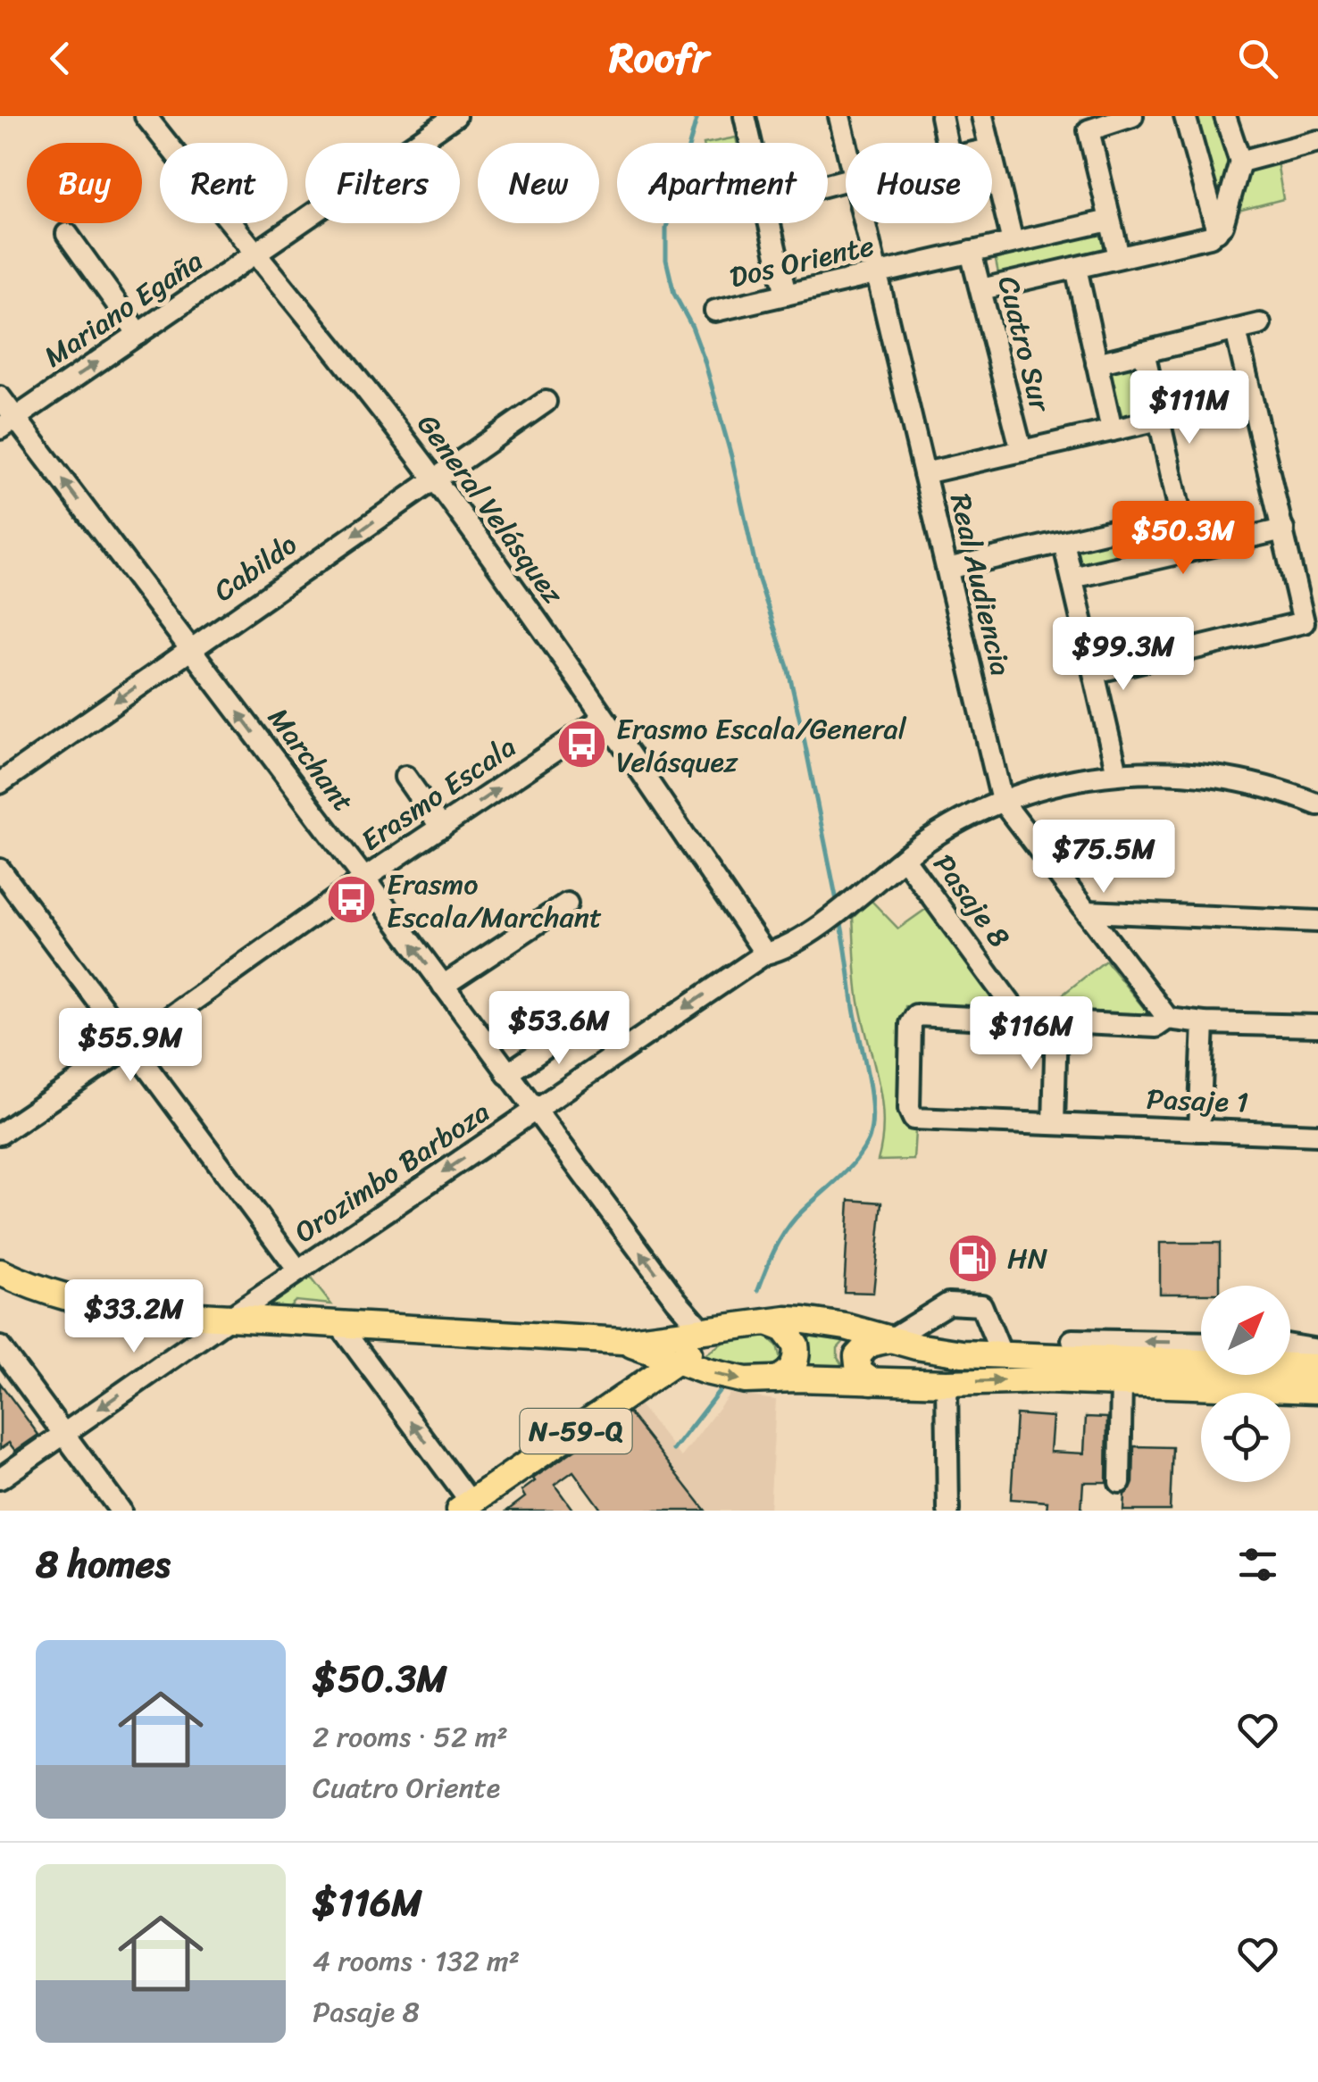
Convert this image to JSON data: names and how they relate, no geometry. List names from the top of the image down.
{
  "streets": {
    "main road": ["N-59-Q"],
    "street": [
      "Dos Oriente",
      "Mariano Egaña",
      "Cuatro Sur",
      "General Velásquez",
      "Cabildo",
      "Real Audiencia",
      "Marchant",
      "Erasmo Escala",
      "Pasaje 8",
      "Pasaje 1",
      "Orozimbo Barboza"
    ]
  },
  "crossings": [
    ["Dos Oriente", "Cuatro Sur"],
    ["Dos Oriente", "Real Audiencia"],
    ["Mariano Egaña", "General Velásquez"],
    ["Mariano Egaña", "Marchant"],
    ["General Velásquez", "Cabildo"],
    ["General Velásquez", "Erasmo Escala"],
    ["General Velásquez", "Orozimbo Barboza"],
    ["Cabildo", "Marchant"],
    ["Real Audiencia", "Orozimbo Barboza"],
    ["Marchant", "Erasmo Escala"],
    ["Marchant", "Orozimbo Barboza"],
    ["Pasaje 8", "Pasaje 1"],
    ["Pasaje 8", "Orozimbo Barboza"]
  ],
  "one_way": ["Cabildo", "Marchant", "Orozimbo Barboza"],
  "places": {
    "bus stop": ["Erasmo Escala/General Velásquez", "Erasmo Escala/Marchant"],
    "fuel station": ["HN"]
  },
  "north": "top right",
  "page": {
    "header": "Roofr",
    "chip": [
      "Buy",
      "Rent",
      "Filters",
      "New",
      "Apartment",
      "House"
    ],
    "price": [
      "$111M",
      "$50.3M",
      "$99.3M",
      "$75.5M",
      "$53.6M",
      "$116M",
      "$55.9M",
      "$33.2M"
    ],
    "heading": "8 homes",
    "list": [
      {
        "name": "$50.3M",
        "note": "2 rooms · 52 m² · Cuatro Oriente"
      },
      {
        "name": "$116M",
        "note": "4 rooms · 132 m² · Pasaje 8"
      }
    ]
  }
}
